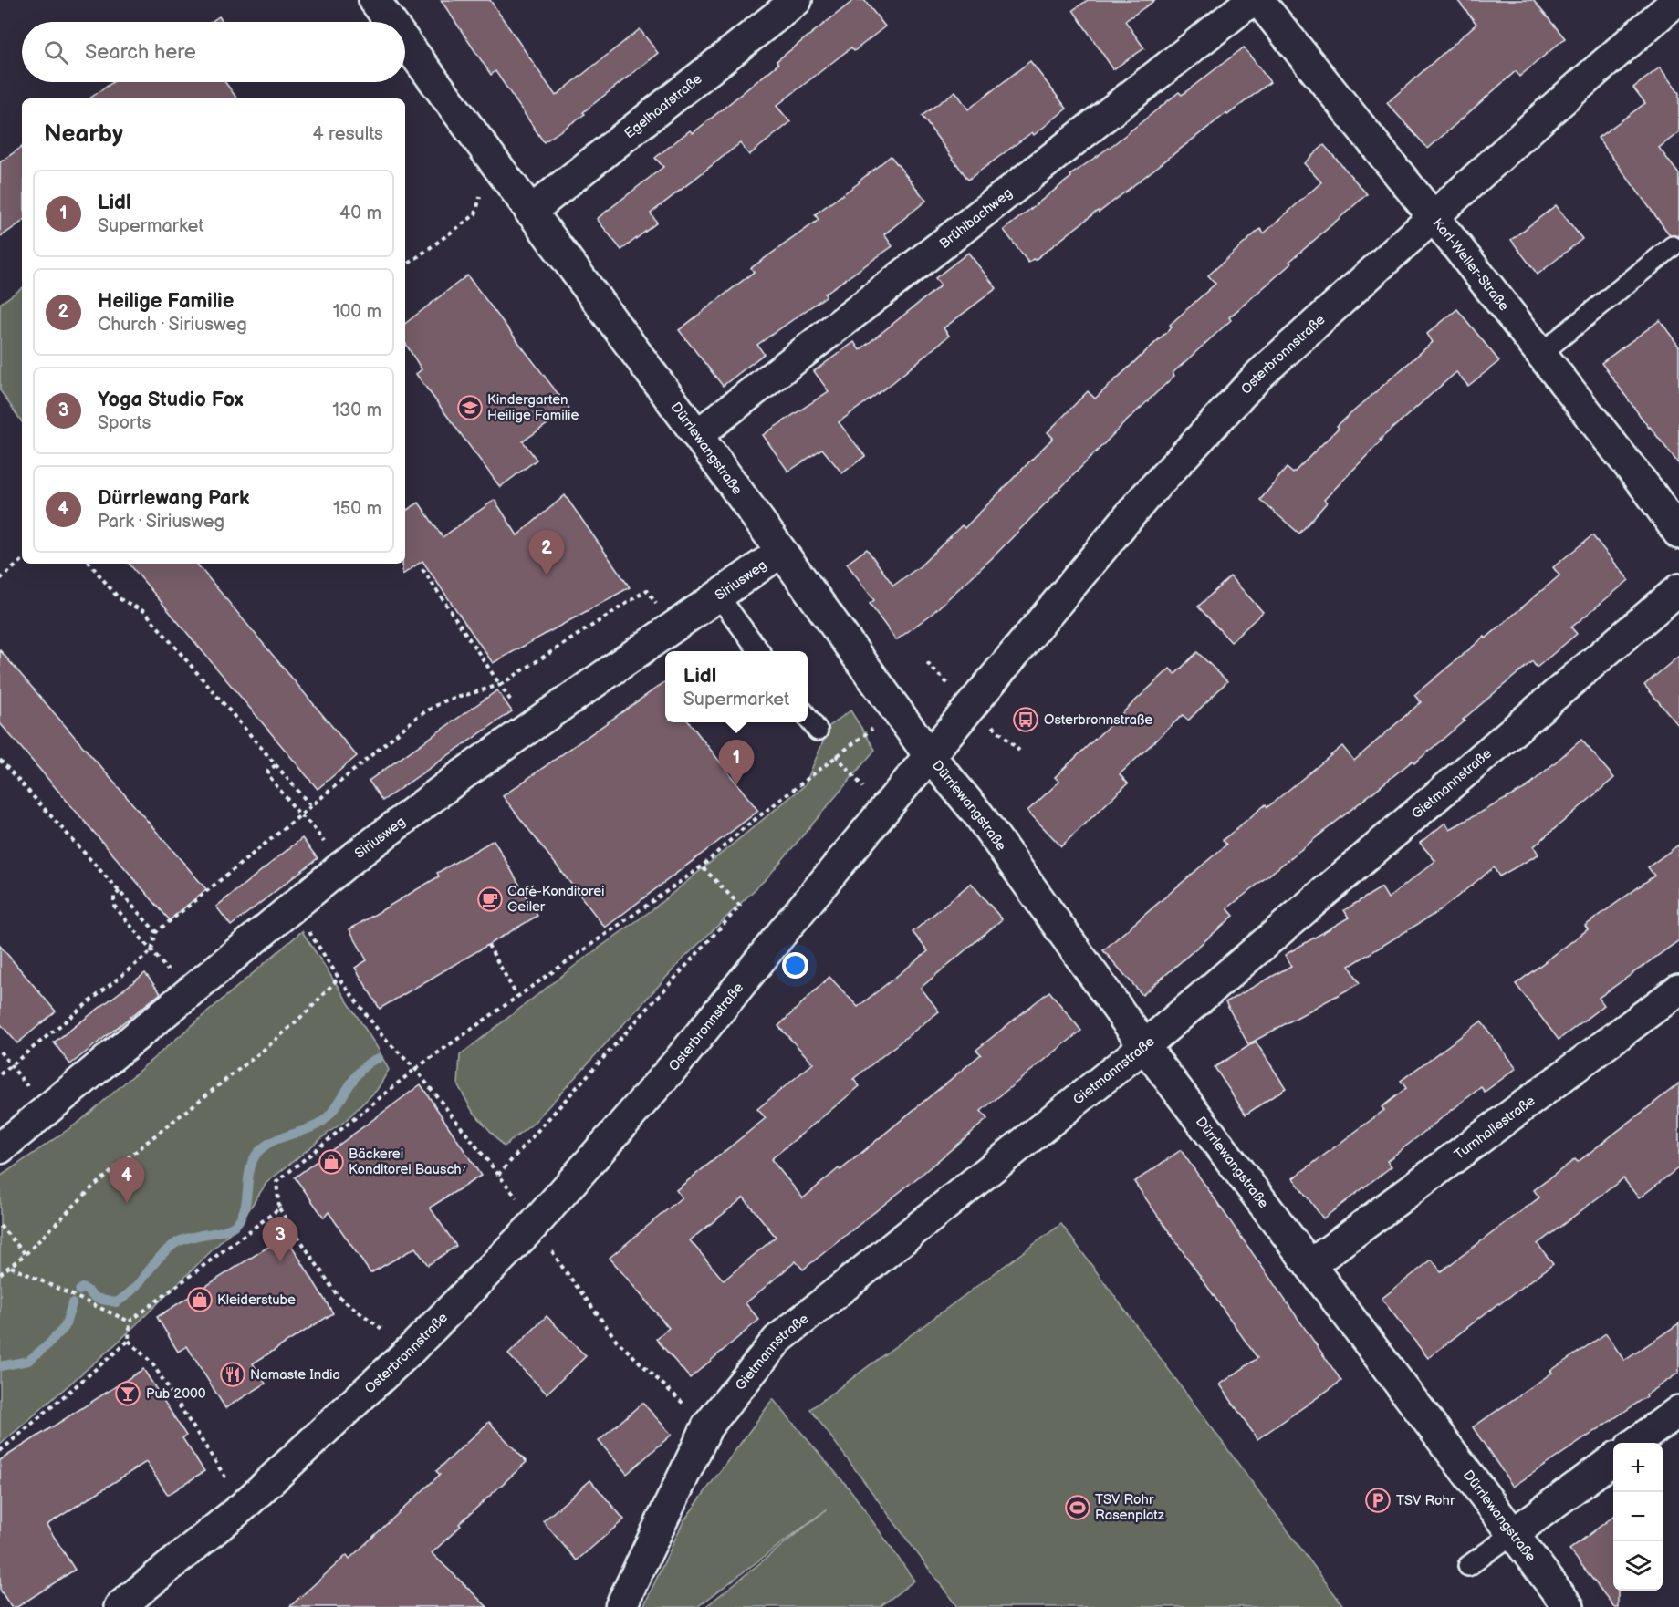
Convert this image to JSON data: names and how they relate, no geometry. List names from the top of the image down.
{
  "streets": {
    "street": [
      "Egelhaafstraße",
      "Brühlbachweg",
      "Karl-Weller-Straße",
      "Osterbronnstraße",
      "Dürrlewangstraße",
      "Siriusweg",
      "Gietmannstraße",
      "Turnhallestraße"
    ]
  },
  "crossings": [
    ["Egelhaafstraße", "Dürrlewangstraße"],
    ["Brühlbachweg", "Dürrlewangstraße"],
    ["Karl-Weller-Straße", "Osterbronnstraße"],
    ["Osterbronnstraße", "Dürrlewangstraße"],
    ["Dürrlewangstraße", "Siriusweg"],
    ["Dürrlewangstraße", "Gietmannstraße"],
    ["Dürrlewangstraße", "Turnhallestraße"]
  ],
  "places": {
    "school or university": ["Kindergarten Heilige Familie"],
    "bus stop": ["Osterbronnstraße"],
    "cafe": ["Café-Konditorei Geiler"],
    "shop": ["Bäckerei Konditorei Bausch⁷", "Kleiderstube"],
    "restaurant": ["Namaste India"],
    "bar": ["Pub 2000"],
    "parking": ["TSV Rohr"],
    "sports": ["TSV Rohr Rasenplatz"]
  },
  "page": {
    "search": "Search here",
    "heading": ["Nearby", "4 results"],
    "list": [
      {
        "mark": "1",
        "name": "Lidl",
        "note": "Supermarket",
        "value": "40 m"
      },
      {
        "mark": "2",
        "name": "Heilige Familie",
        "note": "Church · Siriusweg",
        "value": "100 m"
      },
      {
        "mark": "3",
        "name": "Yoga Studio Fox",
        "note": "Sports",
        "value": "130 m"
      },
      {
        "mark": "4",
        "name": "Dürrlewang Park",
        "note": "Park · Siriusweg",
        "value": "150 m"
      }
    ],
    "pins": [
      "2",
      "1",
      "4",
      "3"
    ],
    "popup": ["Lidl", "Supermarket"],
    "map_buttons": ["+", "−"]
  }
}
